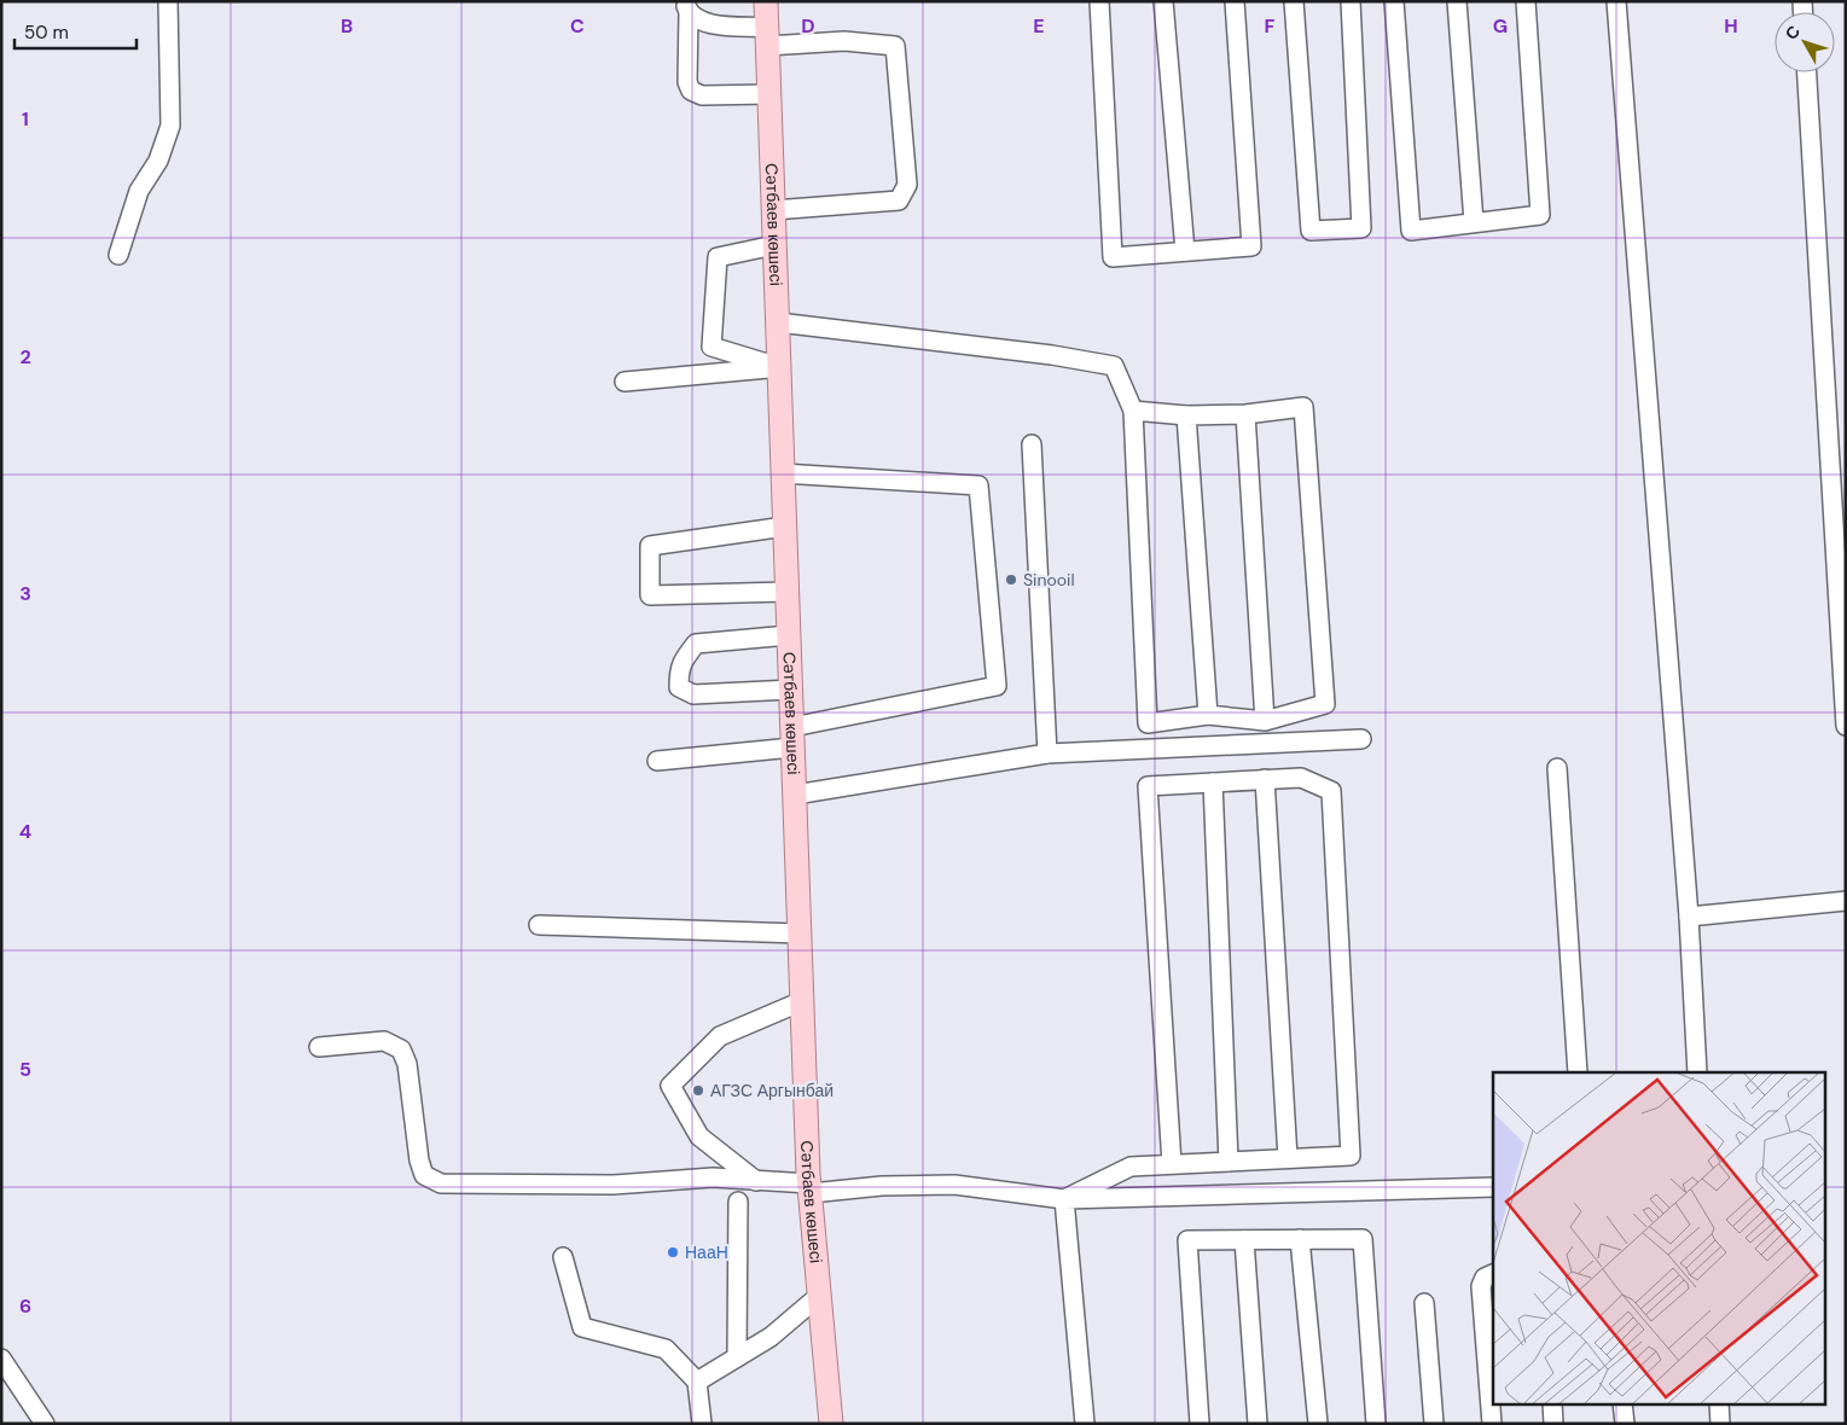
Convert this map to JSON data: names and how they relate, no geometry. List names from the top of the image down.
{
  "streets": {
    "main road": ["Сәтбаев көшесі"]
  },
  "places": ["Sinooil", "АГЗС Аргынбай", "НааН"],
  "scale_bar": "50 m",
  "north": "top left",
  "grid": {
    "columns": [
      "B",
      "C",
      "D",
      "E",
      "F",
      "G",
      "H"
    ],
    "rows": [
      "1",
      "2",
      "3",
      "4",
      "5",
      "6"
    ]
  }
}
